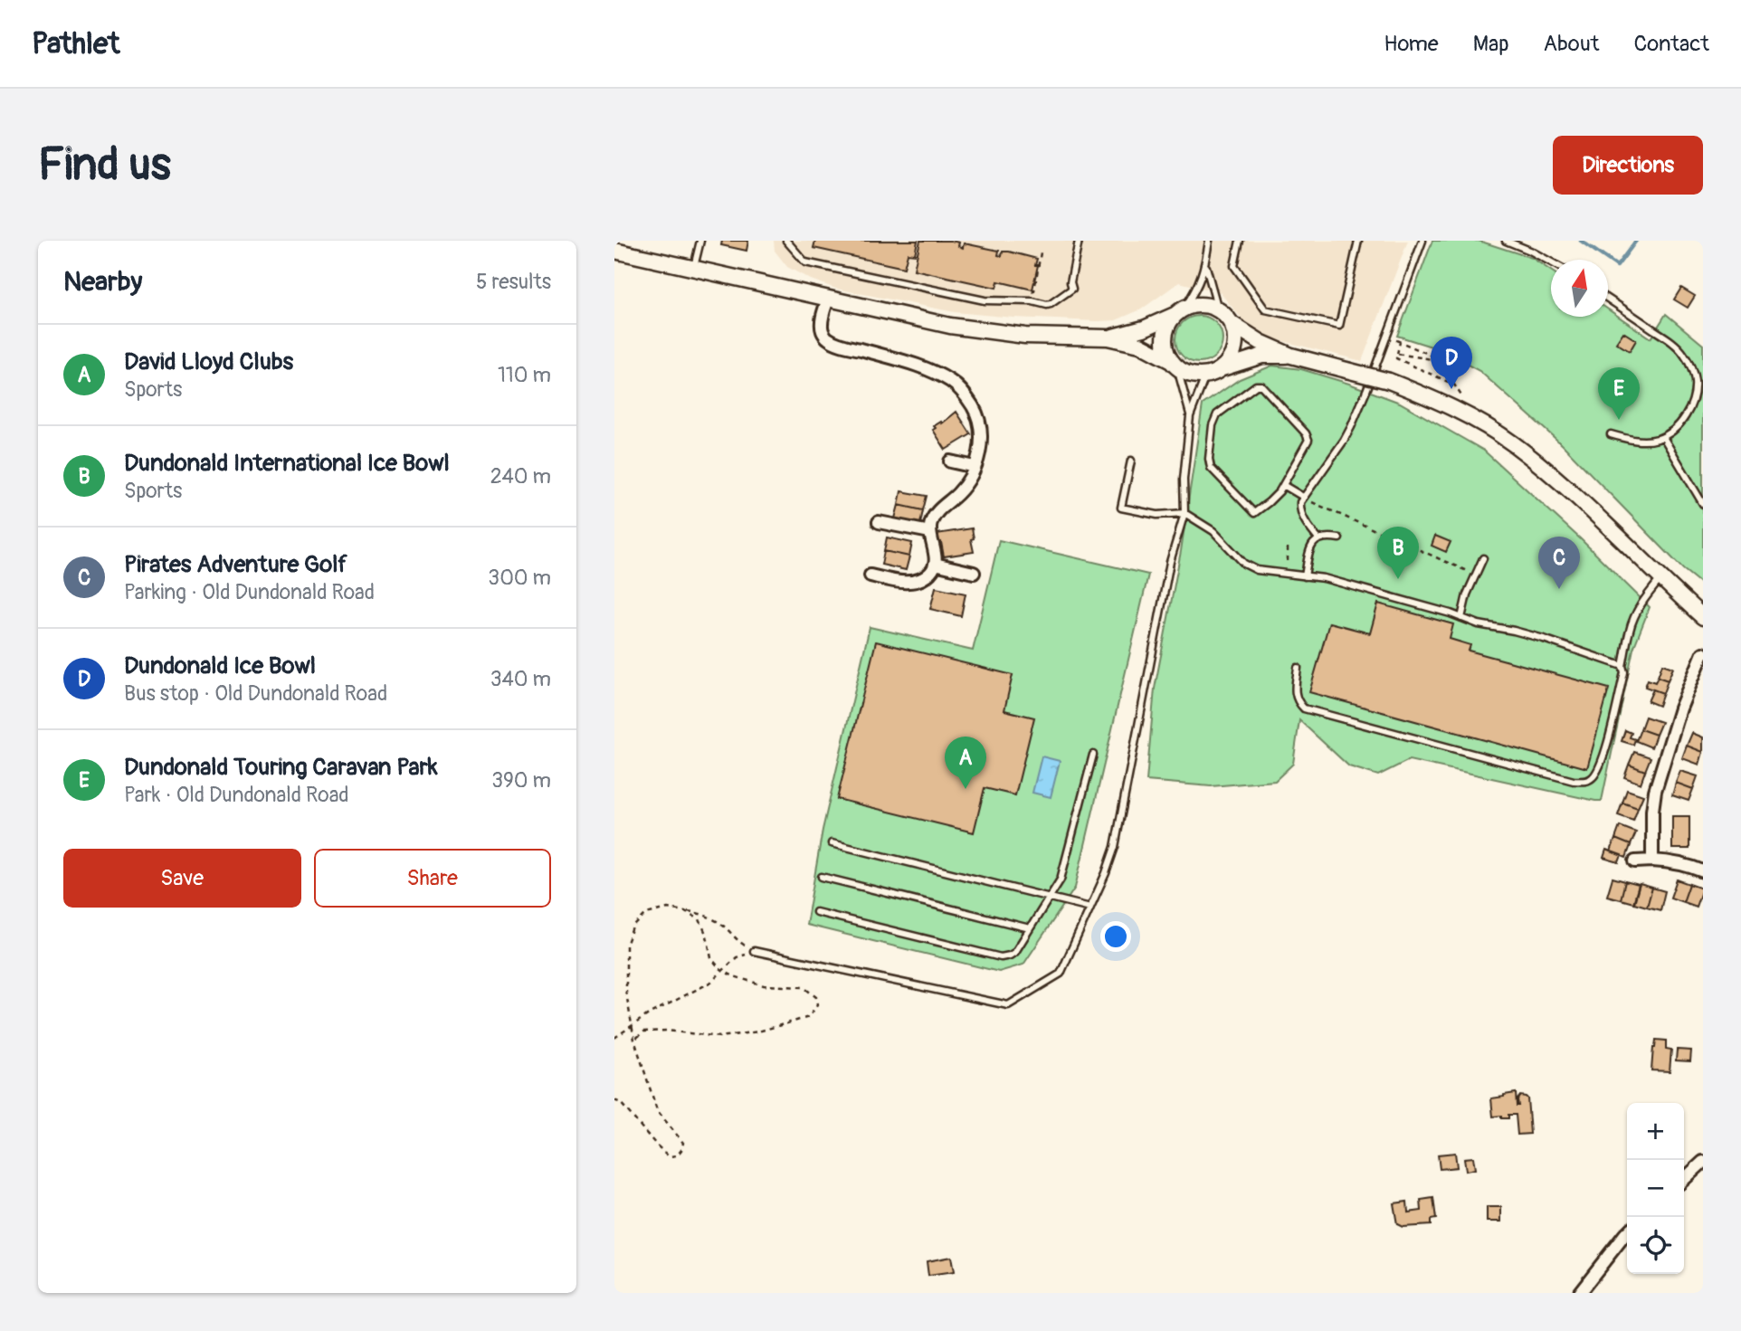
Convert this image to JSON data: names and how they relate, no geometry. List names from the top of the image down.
{
  "north": "top",
  "page": {
    "header": "Pathlet",
    "nav": [
      "Home",
      "Map",
      "About",
      "Contact"
    ],
    "buttons": [
      "Directions",
      ["Save", "Share"]
    ],
    "title": "Find us",
    "heading": ["Nearby", "5 results"],
    "list": [
      {
        "mark": "A",
        "name": "David Lloyd Clubs",
        "note": "Sports",
        "value": "110 m"
      },
      {
        "mark": "B",
        "name": "Dundonald International Ice Bowl",
        "note": "Sports",
        "value": "240 m"
      },
      {
        "mark": "C",
        "name": "Pirates Adventure Golf",
        "note": "Parking · Old Dundonald Road",
        "value": "300 m"
      },
      {
        "mark": "D",
        "name": "Dundonald Ice Bowl",
        "note": "Bus stop · Old Dundonald Road",
        "value": "340 m"
      },
      {
        "mark": "E",
        "name": "Dundonald Touring Caravan Park",
        "note": "Park · Old Dundonald Road",
        "value": "390 m"
      }
    ],
    "pins": [
      "D",
      "E",
      "B",
      "C",
      "A"
    ],
    "map_buttons": ["+", "−"]
  }
}
